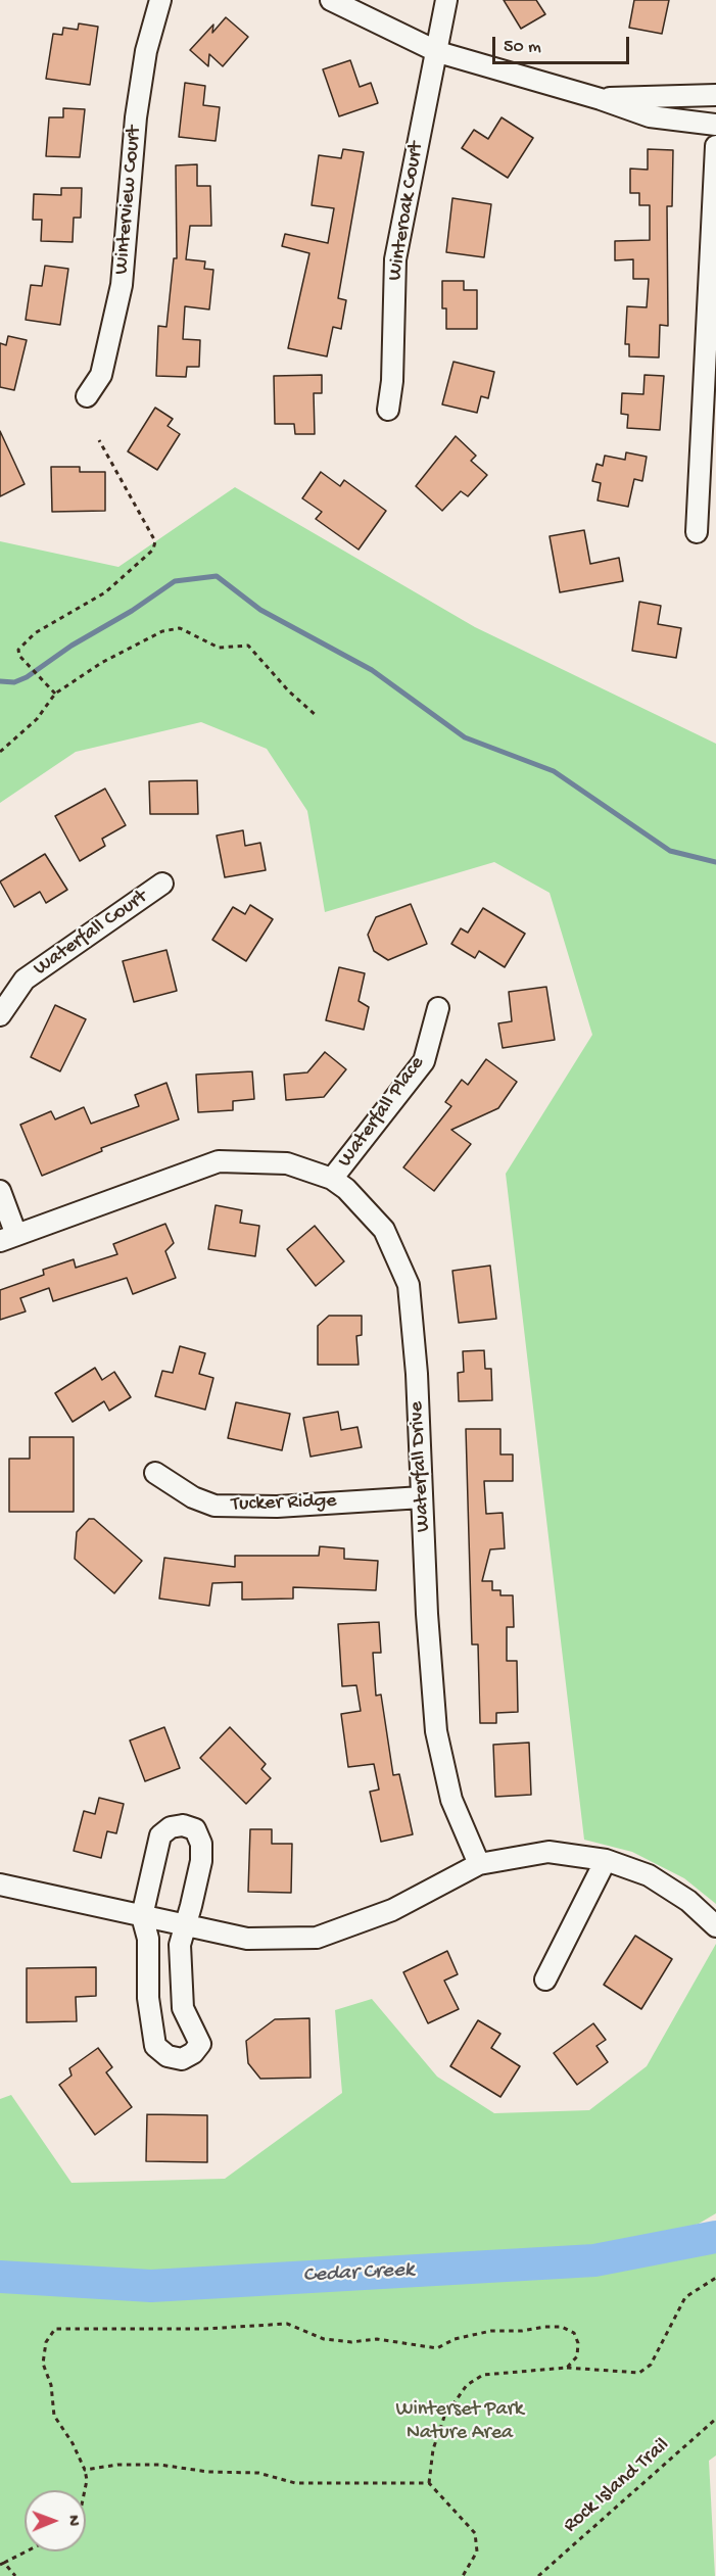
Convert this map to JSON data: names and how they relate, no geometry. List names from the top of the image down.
{
  "streets": {
    "street": [
      "Winterview Court",
      "Winteroak Court",
      "Waterfall Court",
      "Waterfall Place",
      "Waterfall Drive",
      "Tucker Ridge"
    ],
    "path": ["Rock Island Trail"]
  },
  "crossings": [
    ["Waterfall Place", "Waterfall Drive"],
    ["Waterfall Drive", "Tucker Ridge"]
  ],
  "water": ["Cedar Creek"],
  "parks": ["Winterset Park Nature Area"],
  "scale_bar": "50 m",
  "north": "right"
}
